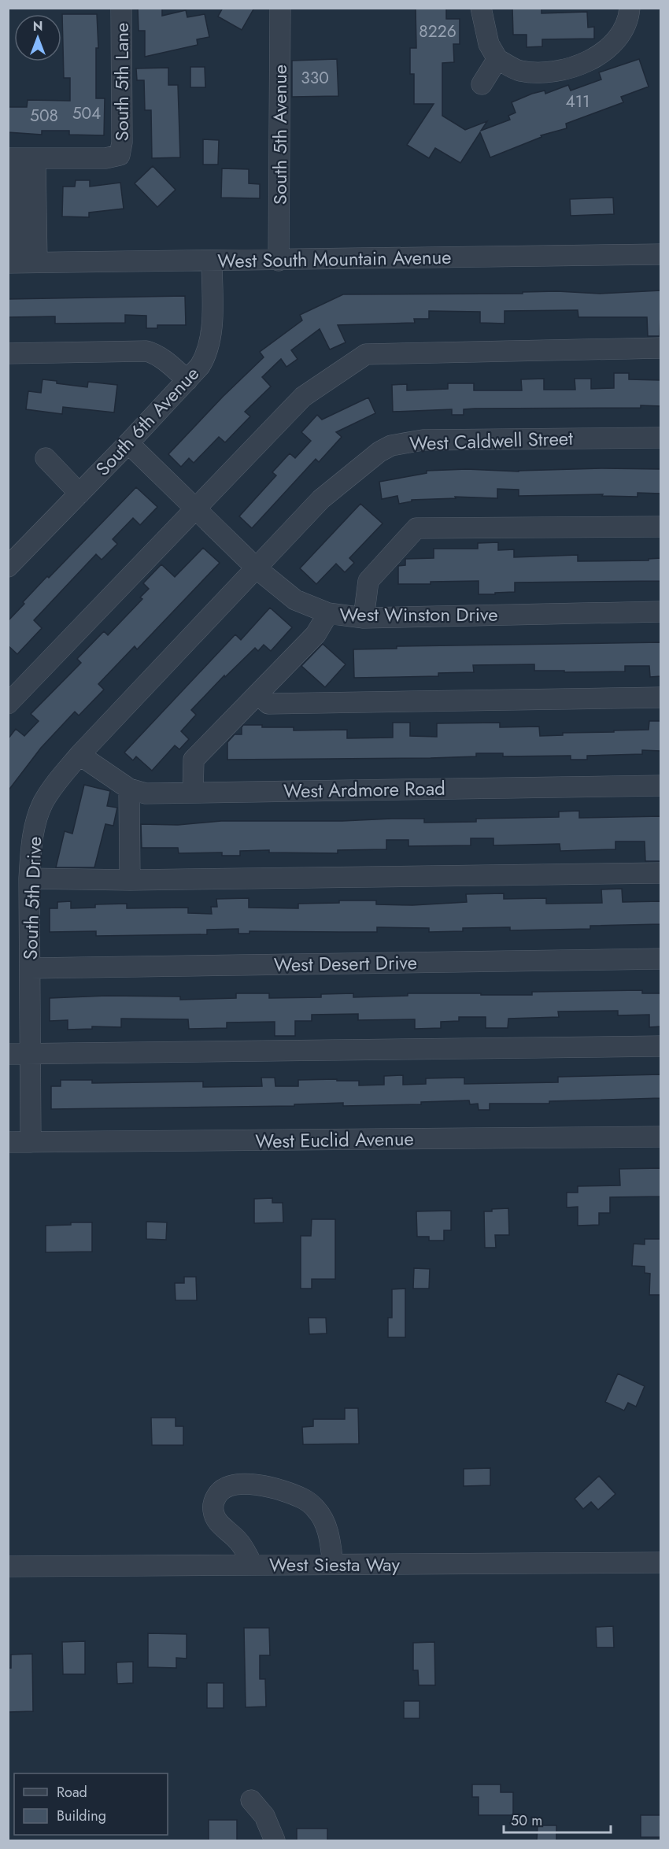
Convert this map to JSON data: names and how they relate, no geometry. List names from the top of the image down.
{
  "streets": {
    "street": [
      "South 5th Lane",
      "South 5th Avenue",
      "West South Mountain Avenue",
      "South 6th Avenue",
      "West Caldwell Street",
      "West Winston Drive",
      "West Ardmore Road",
      "South 5th Drive",
      "West Desert Drive",
      "West Euclid Avenue",
      "West Siesta Way"
    ]
  },
  "crossings": [
    ["South 5th Avenue", "West South Mountain Avenue"],
    ["West South Mountain Avenue", "South 6th Avenue"],
    ["South 6th Avenue", "West Winston Drive"],
    ["West Caldwell Street", "West Winston Drive"],
    ["West Caldwell Street", "South 5th Drive"],
    ["West Winston Drive", "South 5th Drive"],
    ["West Ardmore Road", "South 5th Drive"],
    ["South 5th Drive", "West Desert Drive"],
    ["South 5th Drive", "West Euclid Avenue"]
  ],
  "house_numbers": [
    "8226",
    "330",
    "411",
    "504",
    "508"
  ],
  "legend": ["Road", "Building"],
  "scale_bar": "50 m",
  "north": "top"
}
